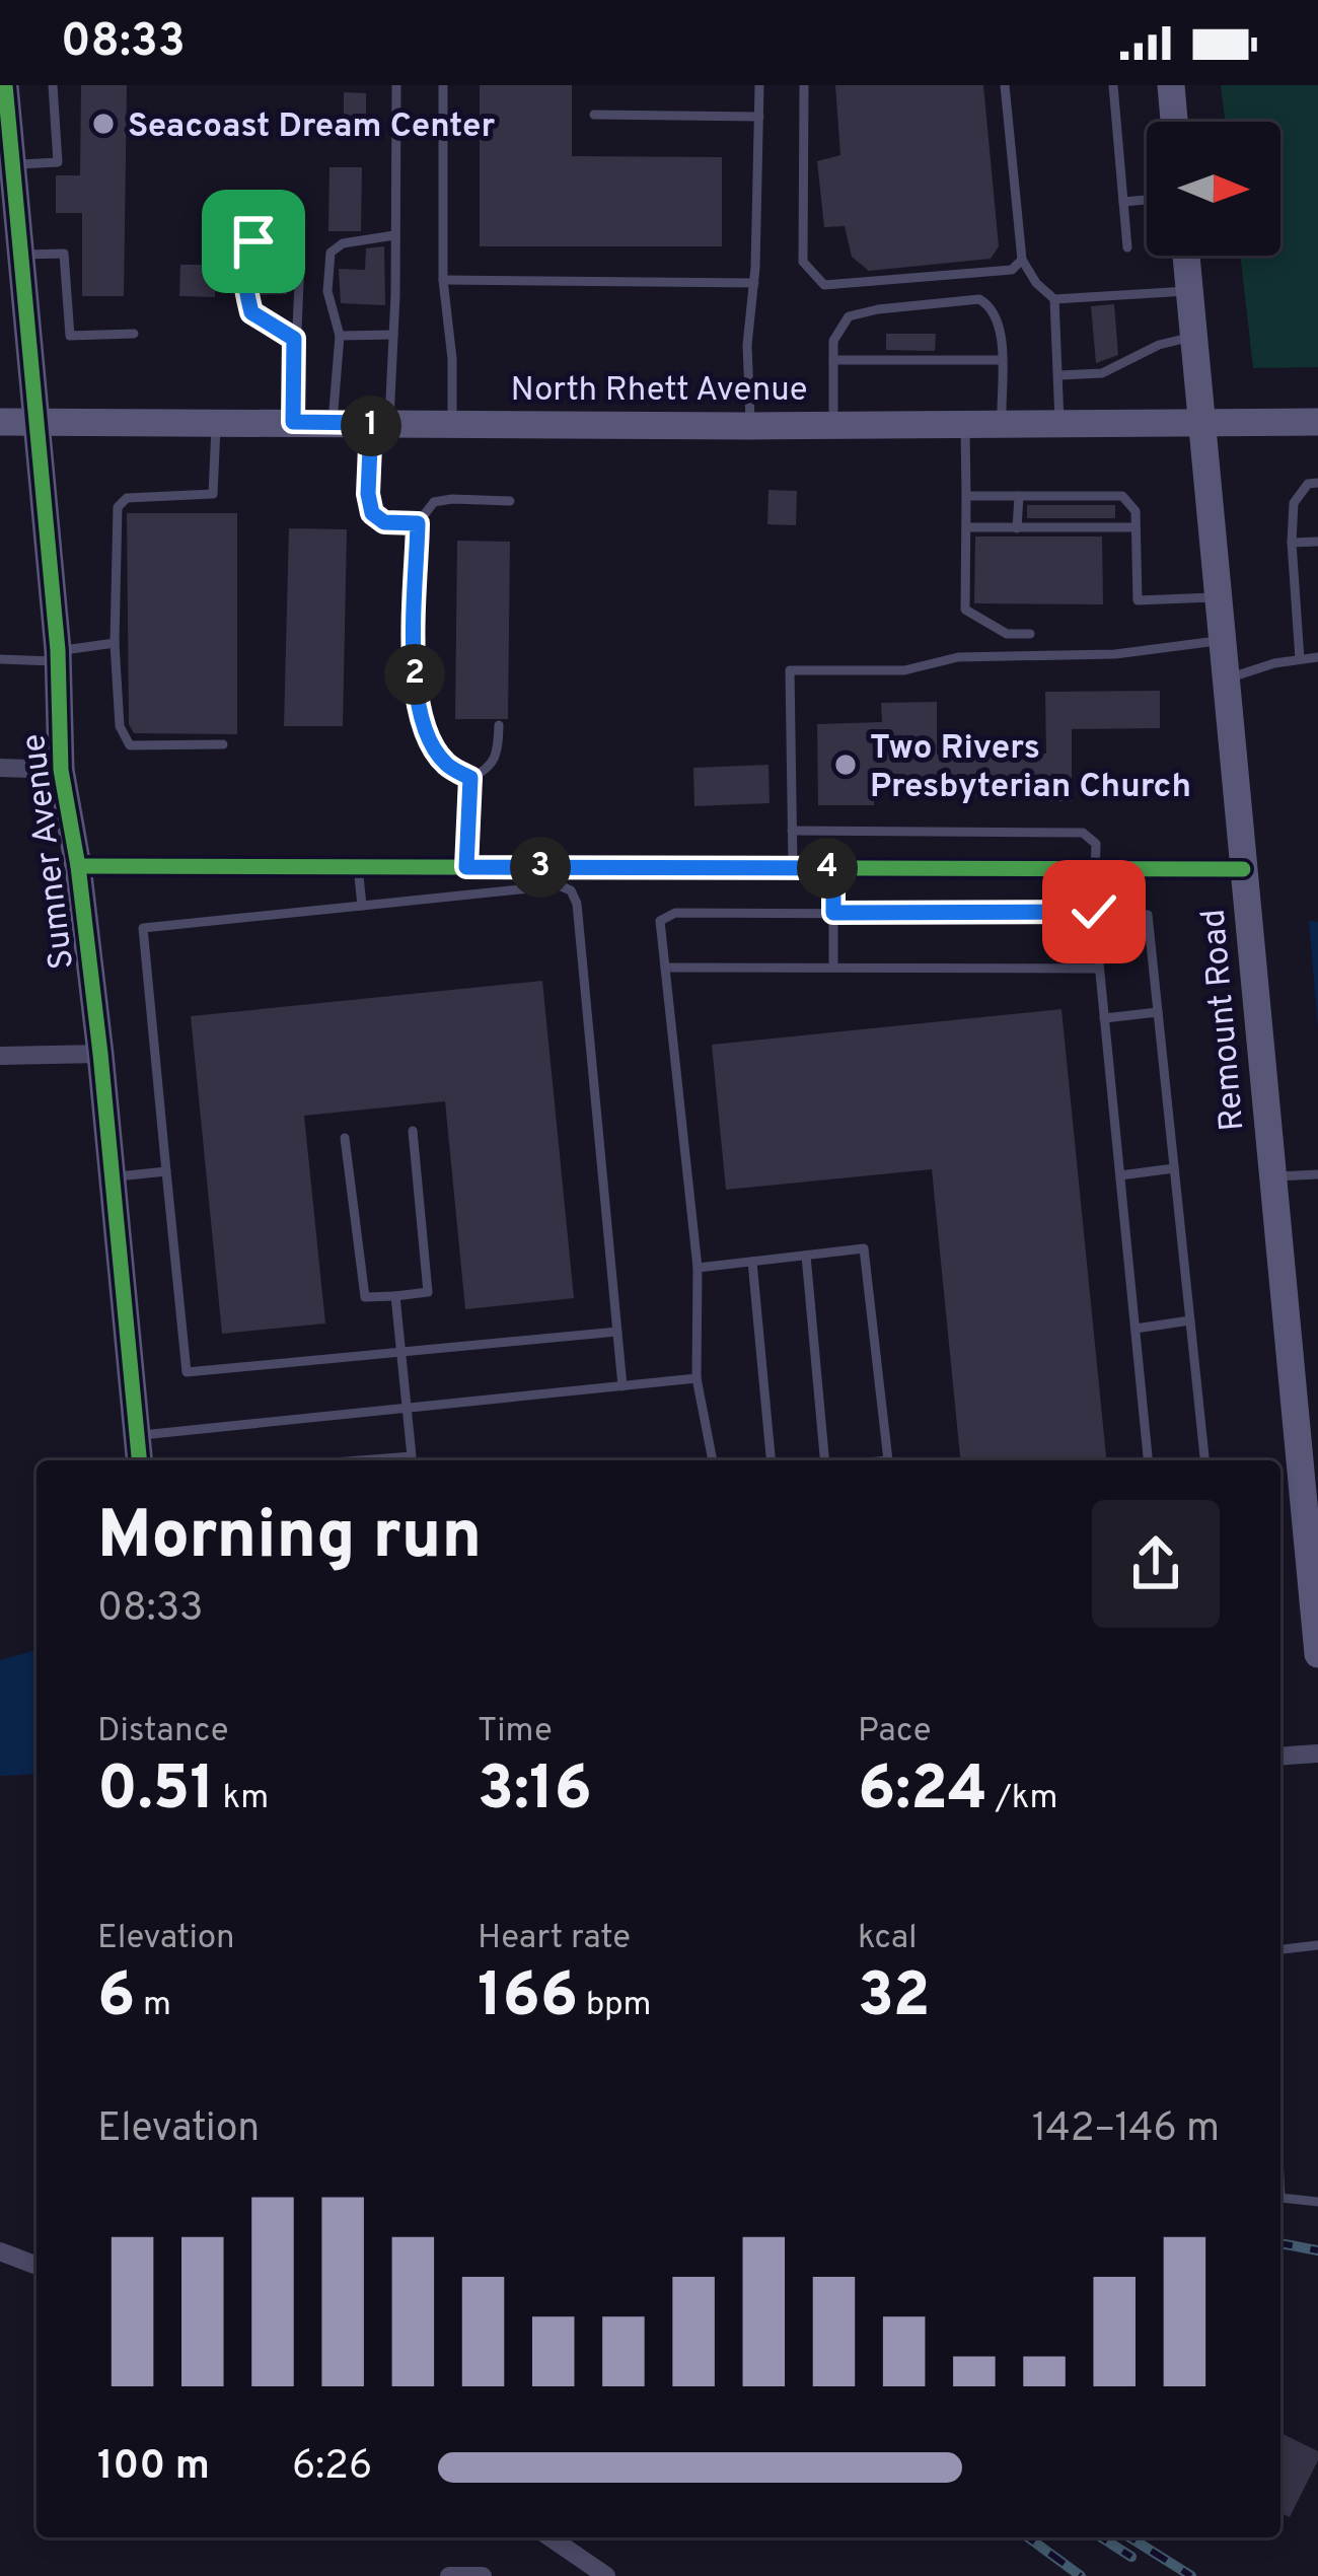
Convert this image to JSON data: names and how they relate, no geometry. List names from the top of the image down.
{
  "streets": {
    "main road": ["North Rhett Avenue", "Sumner Avenue", "Remount Road"]
  },
  "crossings": [
    ["North Rhett Avenue", "Sumner Avenue"],
    ["North Rhett Avenue", "Remount Road"]
  ],
  "places": ["Seacoast Dream Center", "Two Rivers Presbyterian Church"],
  "north": "right",
  "page": {
    "status": "08:33",
    "pins": [
      "1",
      "2",
      "3",
      "4"
    ],
    "heading": ["Morning run", "08:33"],
    "stats": [
      ["Distance", "0.51 km"],
      ["Time", "3:16"],
      ["Pace", "6:24 /km"],
      ["Elevation", "6 m"],
      ["Heart rate", "166 bpm"],
      ["kcal", "32"]
    ],
    "chart": ["Elevation", "142–146 m"],
    "list": [
      {
        "name": "100 m",
        "note": "6:26"
      }
    ]
  }
}
